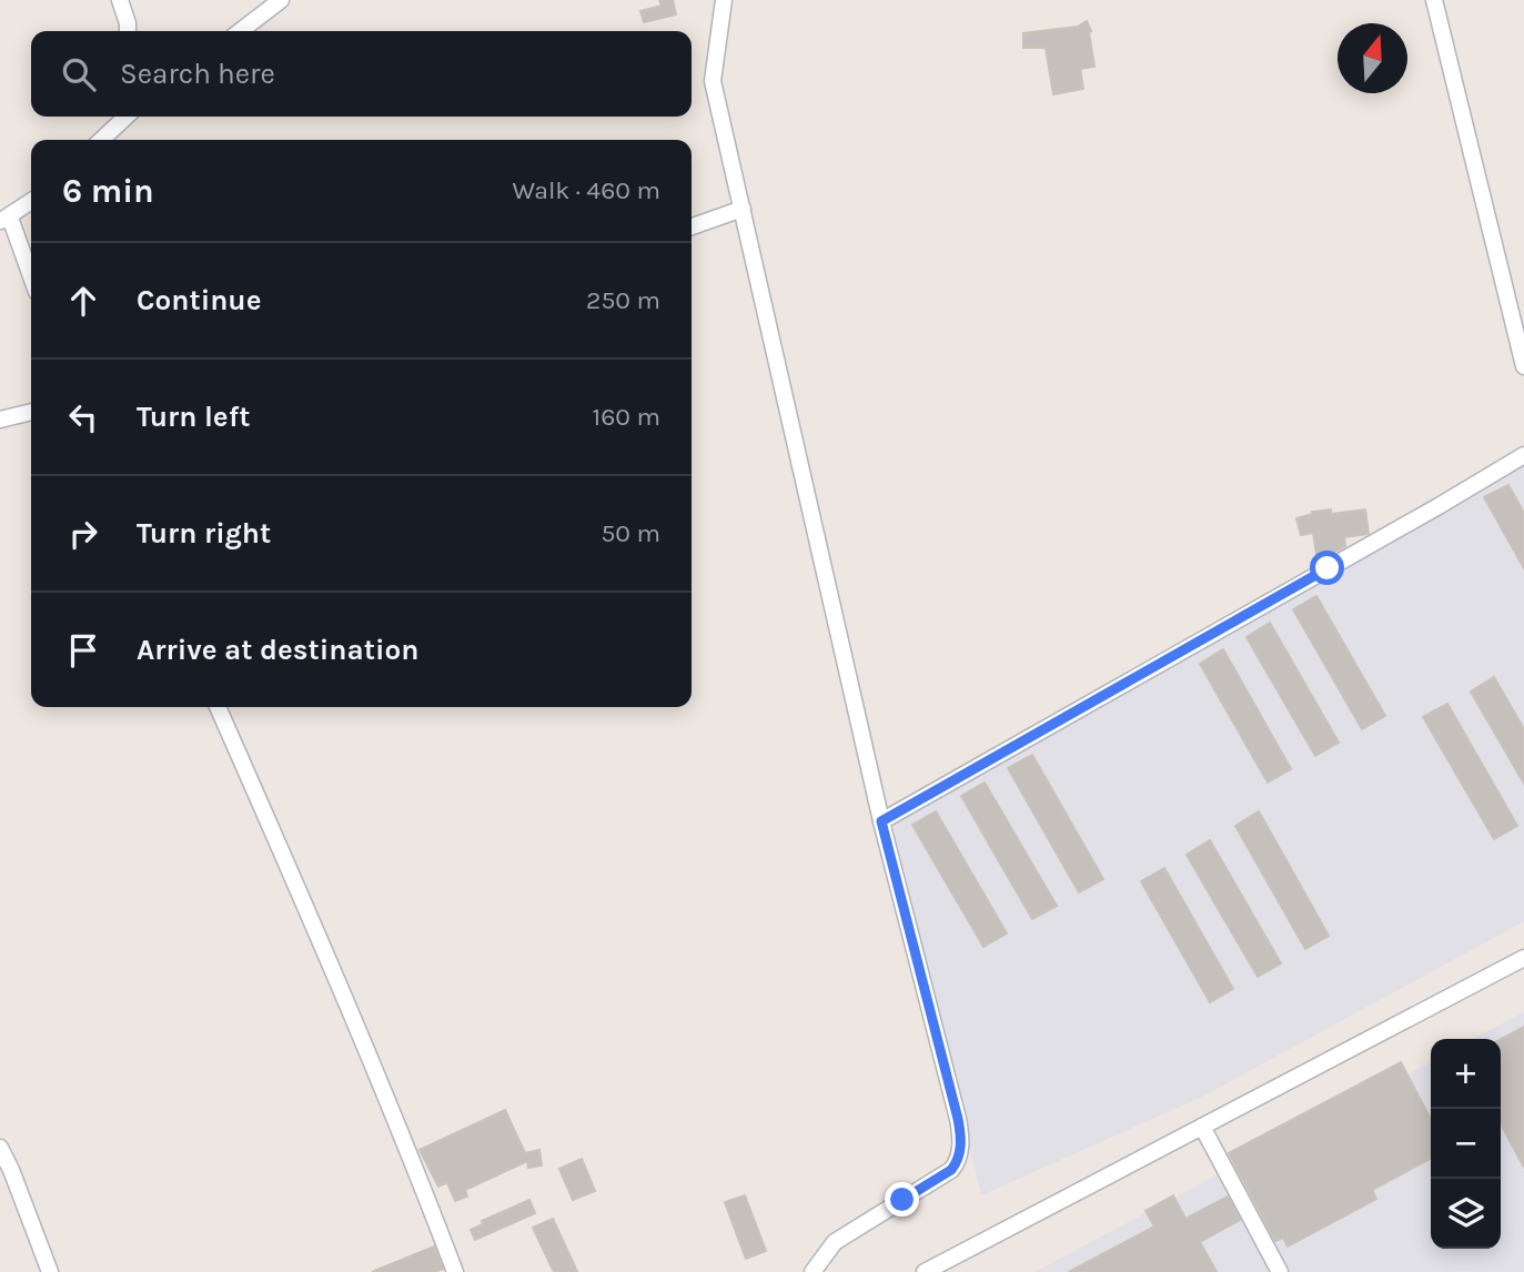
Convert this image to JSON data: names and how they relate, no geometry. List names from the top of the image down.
{
  "north": "top",
  "page": {
    "search": "Search here",
    "heading": ["6 min", "Walk · 460 m"],
    "list": [
      ["Continue", "250 m"],
      ["Turn left", "160 m"],
      ["Turn right", "50 m"],
      "Arrive at destination"
    ],
    "map_buttons": ["+", "−"]
  }
}
